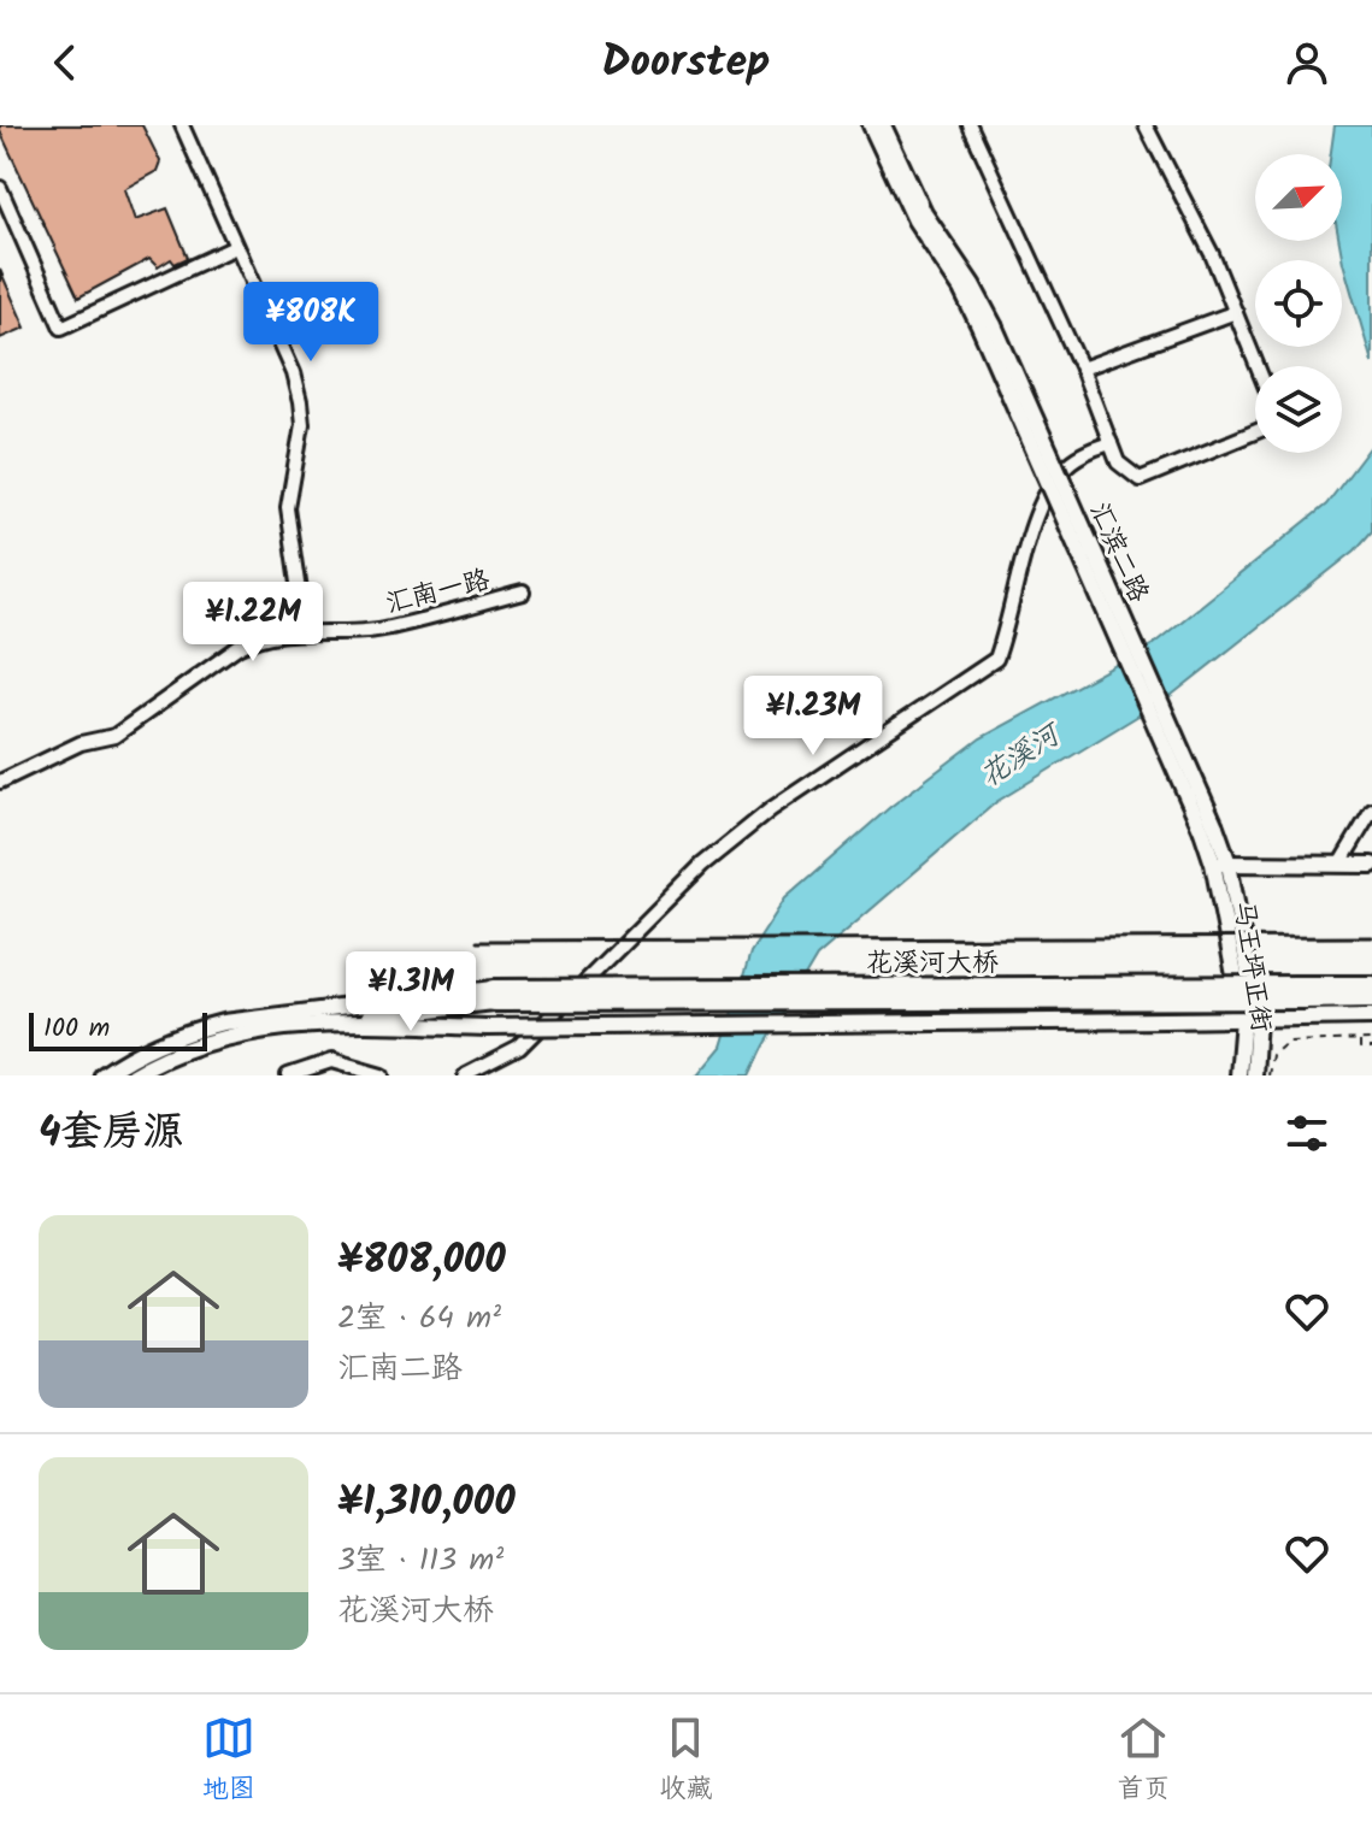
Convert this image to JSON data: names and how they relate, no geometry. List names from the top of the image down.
{
  "streets": {
    "highway": ["花溪河大桥"],
    "main road": ["汇滨二路", "马王坪正街"],
    "street": ["汇南一路"]
  },
  "crossings": [
    ["汇滨二路", "马王坪正街"]
  ],
  "water": ["花溪河"],
  "scale_bar": "100 m",
  "north": "top right",
  "page": {
    "header": "Doorstep",
    "price": [
      "¥808K",
      "¥1.22M",
      "¥1.23M",
      "¥1.31M"
    ],
    "scale": "100 m",
    "heading": "4套房源",
    "list": [
      {
        "name": "¥808,000",
        "note": "2室 · 64 m² · 汇南二路"
      },
      {
        "name": "¥1,310,000",
        "note": "3室 · 113 m² · 花溪河大桥"
      }
    ],
    "tabs": ["地图", "收藏", "首页"]
  }
}
